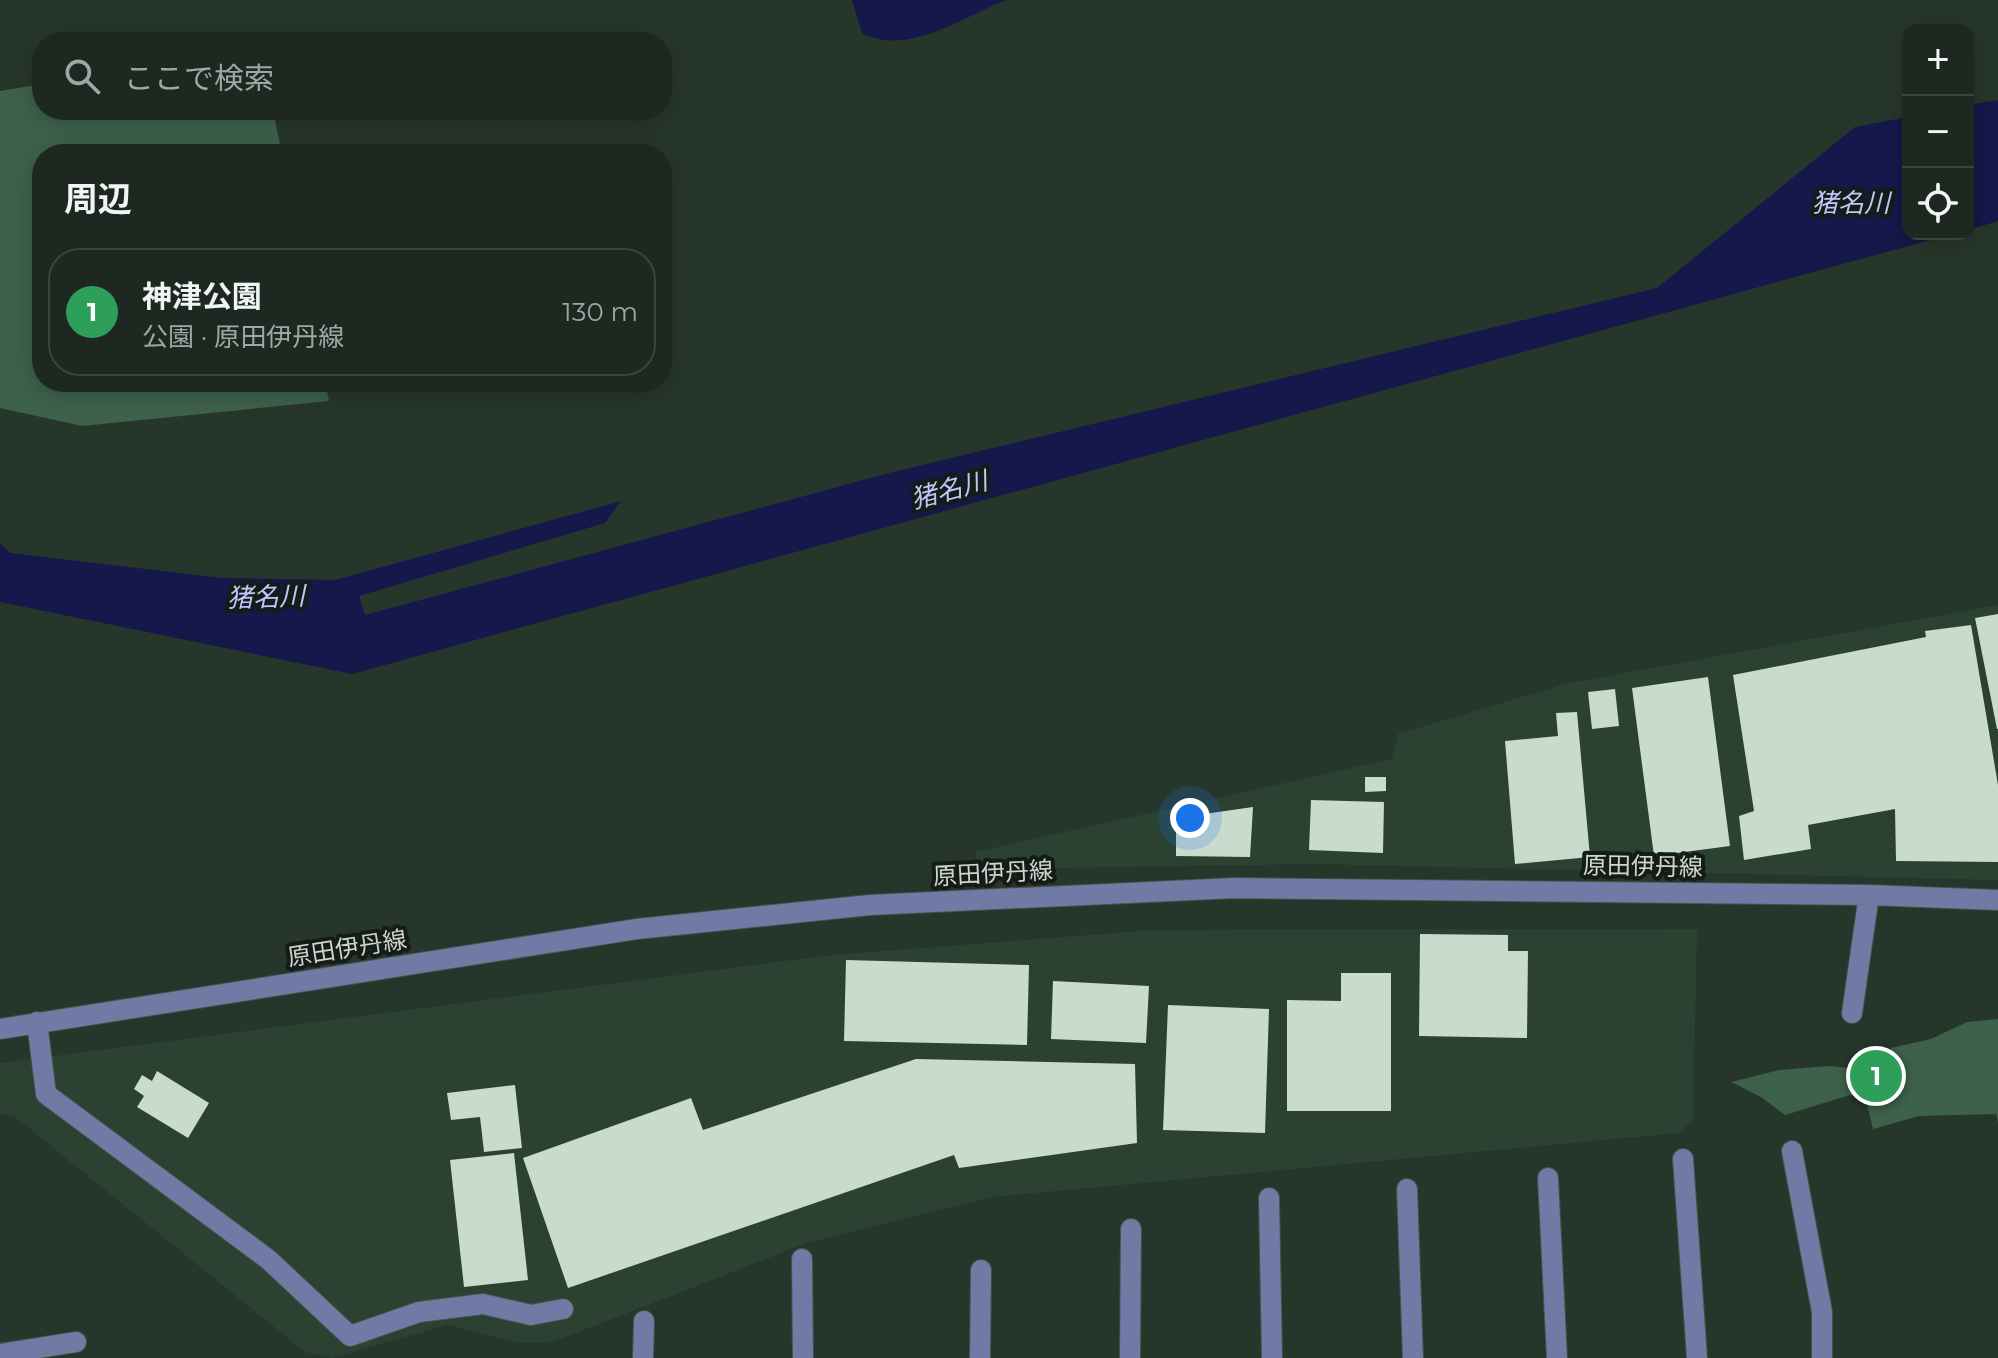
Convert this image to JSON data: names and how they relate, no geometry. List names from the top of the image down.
{
  "streets": {
    "street": ["原田伊丹線"]
  },
  "water": ["猪名川"],
  "page": {
    "map_buttons": ["+", "−"],
    "search": "ここで検索",
    "heading": "周辺",
    "list": [
      {
        "mark": "1",
        "name": "神津公園",
        "note": "公園 · 原田伊丹線",
        "value": "130 m"
      }
    ],
    "pins": "1"
  }
}
